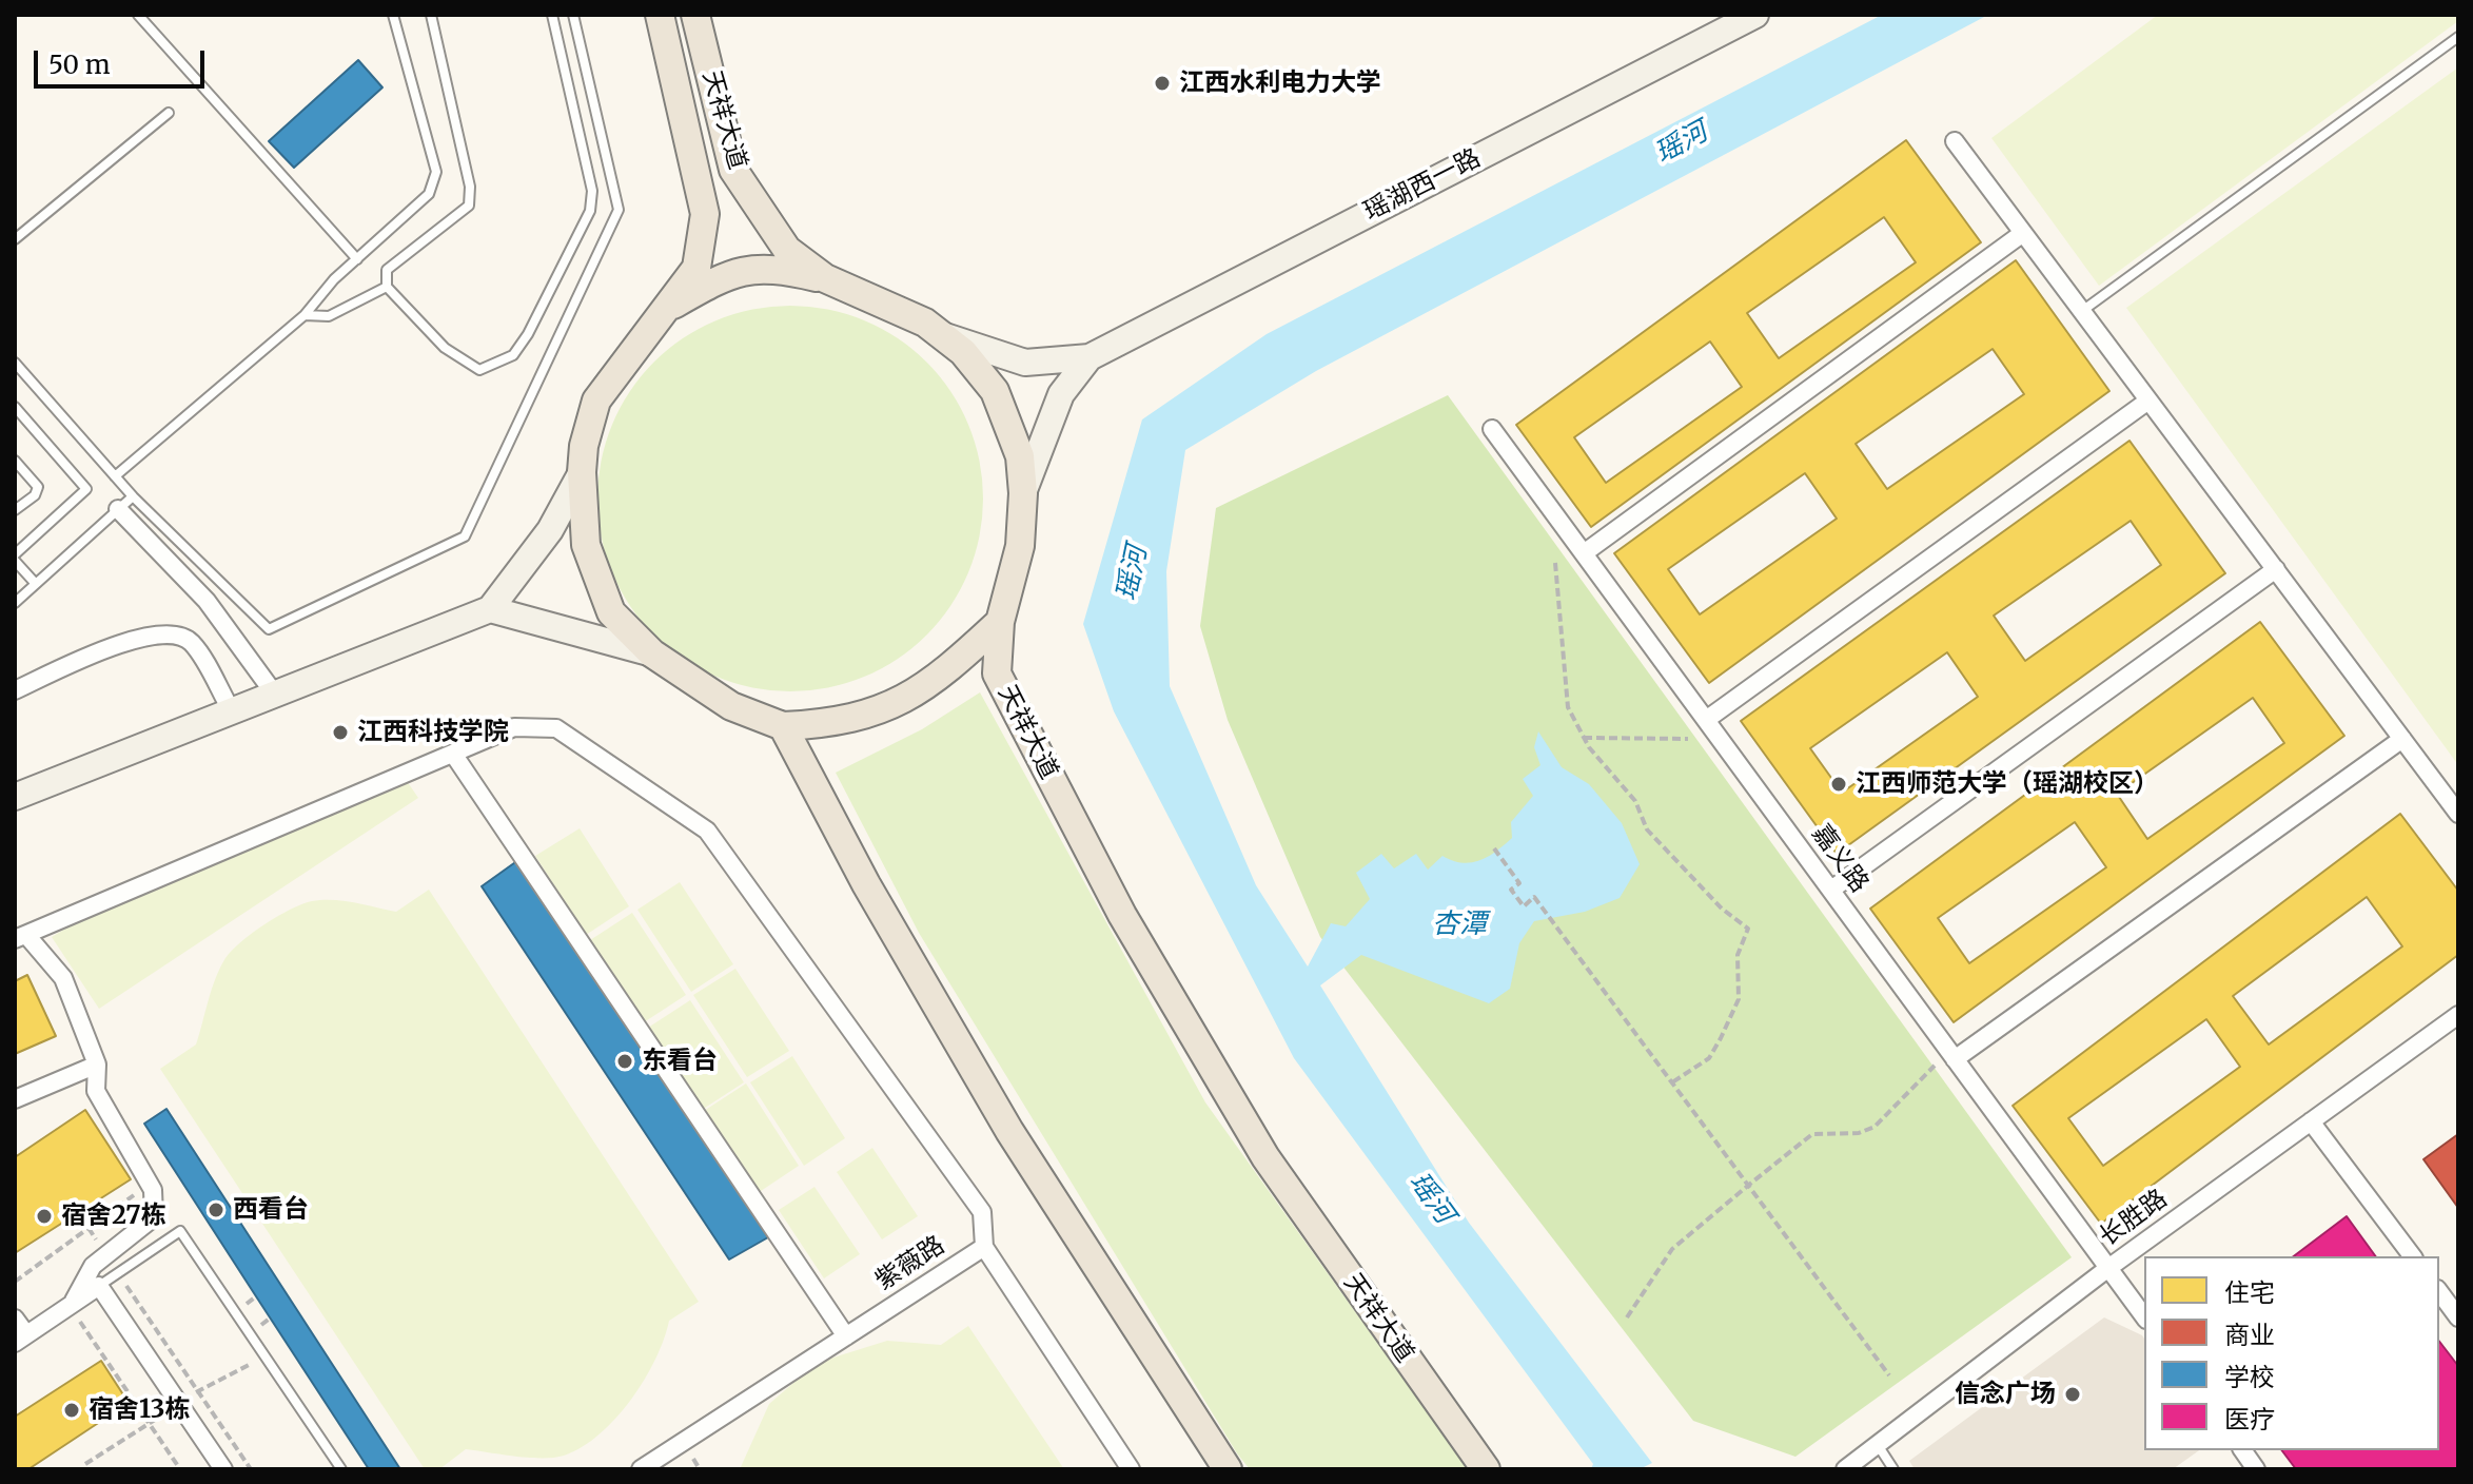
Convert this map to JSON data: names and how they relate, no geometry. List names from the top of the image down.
{
  "streets": {
    "main road": ["天祥大道"],
    "street": [
      "瑶湖西一路",
      "嘉义路",
      "长胜路",
      "紫薇路"
    ]
  },
  "crossings": [
    ["嘉义路", "长胜路"]
  ],
  "water": ["瑶河", "杏潭"],
  "places": [
    "江西水利电力大学",
    "江西科技学院",
    "江西师范大学（瑶湖校区）",
    "东看台",
    "西看台",
    "宿舍27栋",
    "信念广场",
    "宿舍13栋"
  ],
  "legend": [
    "住宅",
    "商业",
    "学校",
    "医疗"
  ],
  "scale_bar": "50 m"
}
